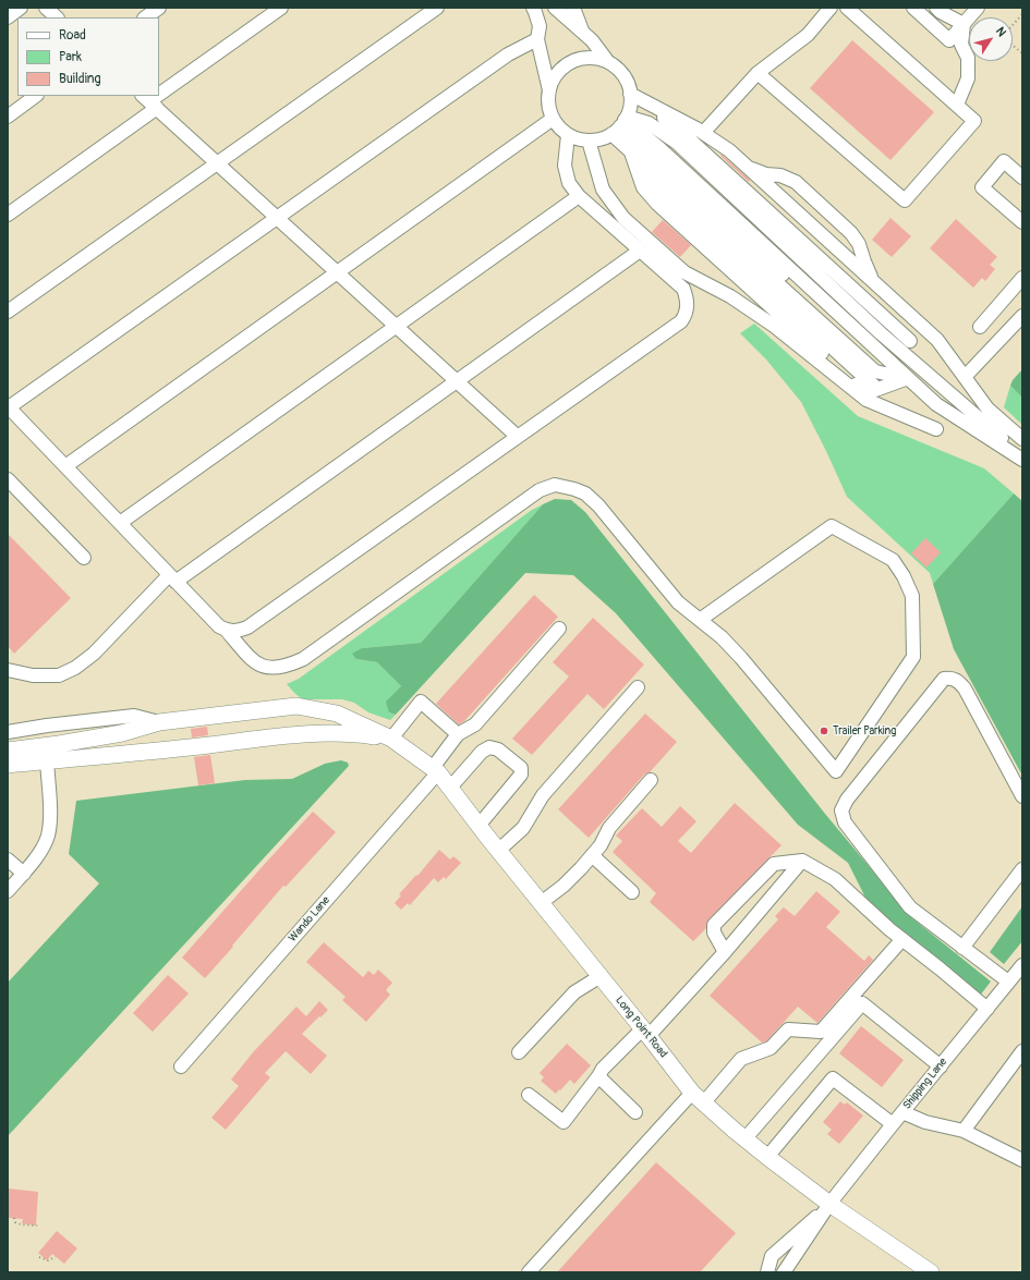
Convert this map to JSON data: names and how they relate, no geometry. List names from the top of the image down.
{
  "streets": {
    "main road": ["Long Point Road"],
    "street": ["Wando Lane", "Shipping Lane"]
  },
  "crossings": [
    ["Wando Lane", "Long Point Road"],
    ["Long Point Road", "Shipping Lane"]
  ],
  "places": ["Trailer Parking"],
  "legend": ["Road", "Park", "Building"],
  "north": "top right"
}
